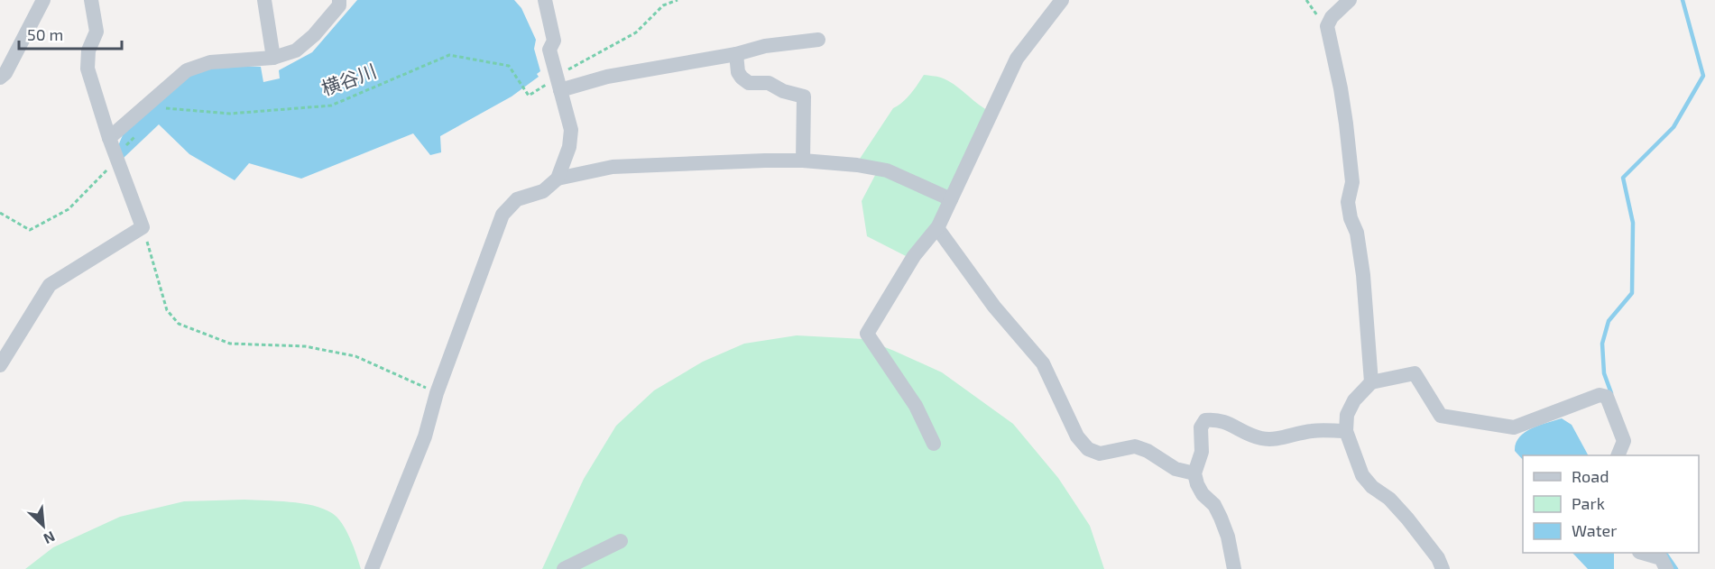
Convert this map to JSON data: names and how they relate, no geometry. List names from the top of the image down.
{
  "streets": {
    "path": ["横谷川"]
  },
  "legend": ["Road", "Park", "Water"],
  "scale_bar": "50 m",
  "north": "bottom right"
}
